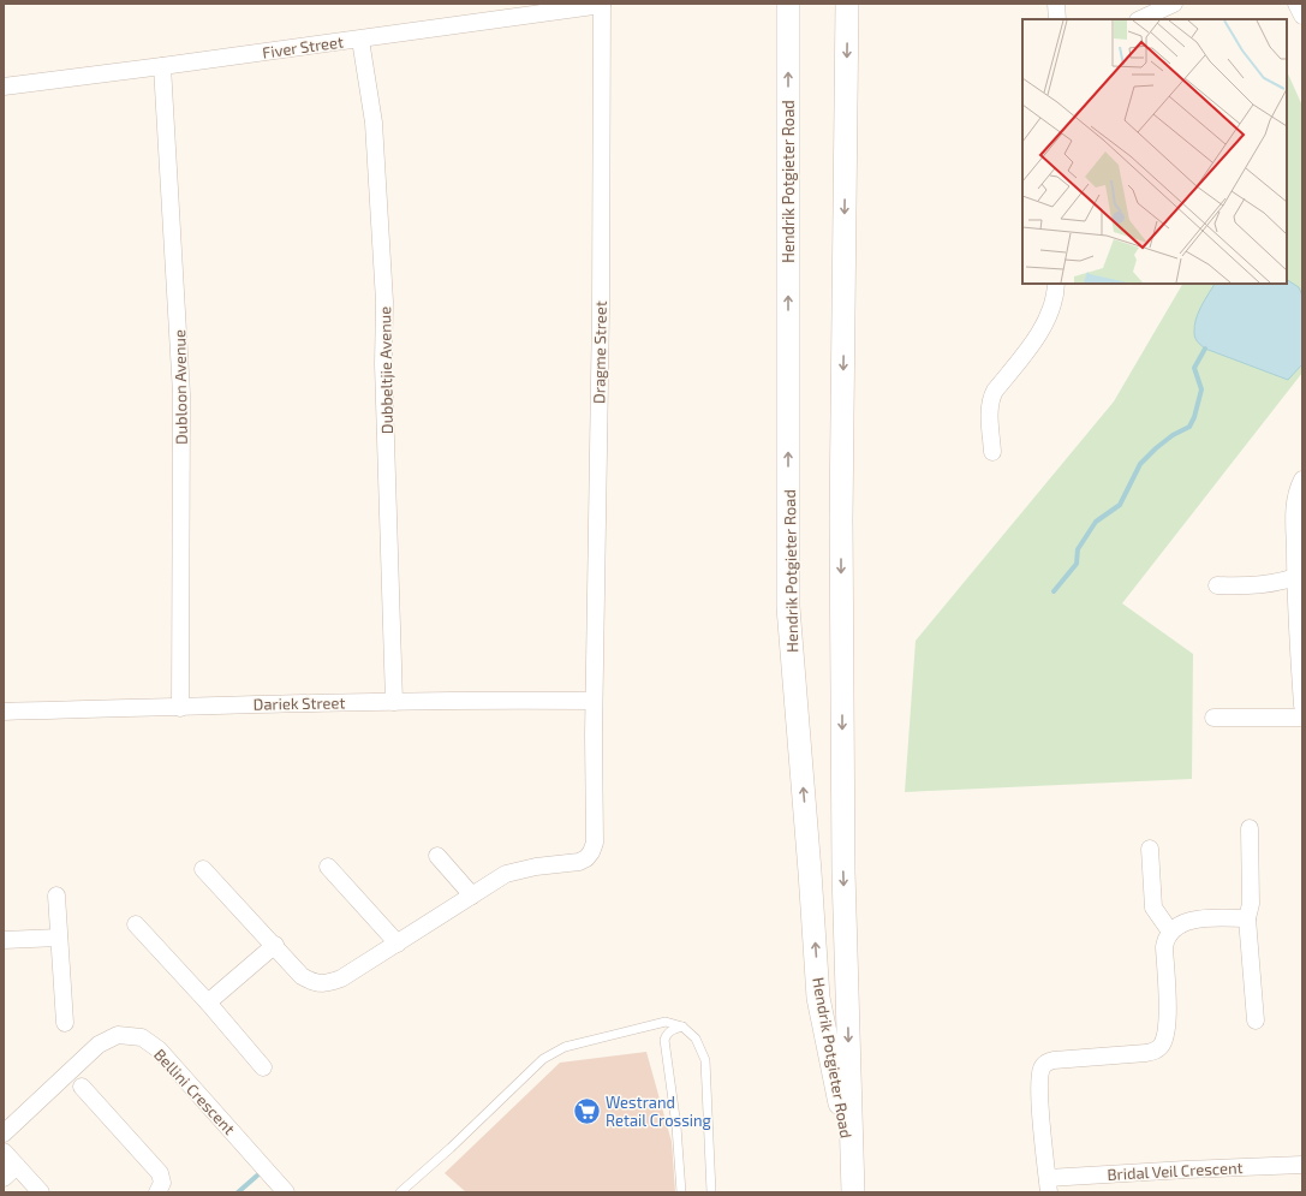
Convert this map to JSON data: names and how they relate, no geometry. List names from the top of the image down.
{
  "streets": {
    "main road": ["Hendrik Potgieter Road"],
    "street": [
      "Fiver Street",
      "Dragme Street",
      "Dubbeltjie Avenue",
      "Dubloon Avenue",
      "Dariek Street",
      "Bellini Crescent",
      "Bridal Veil Crescent"
    ]
  },
  "crossings": [
    ["Fiver Street", "Dragme Street"],
    ["Fiver Street", "Dubbeltjie Avenue"],
    ["Fiver Street", "Dubloon Avenue"],
    ["Dragme Street", "Dariek Street"],
    ["Dubbeltjie Avenue", "Dariek Street"],
    ["Dubloon Avenue", "Dariek Street"]
  ],
  "places": {
    "supermarket": ["Westrand Retail Crossing"]
  }
}
